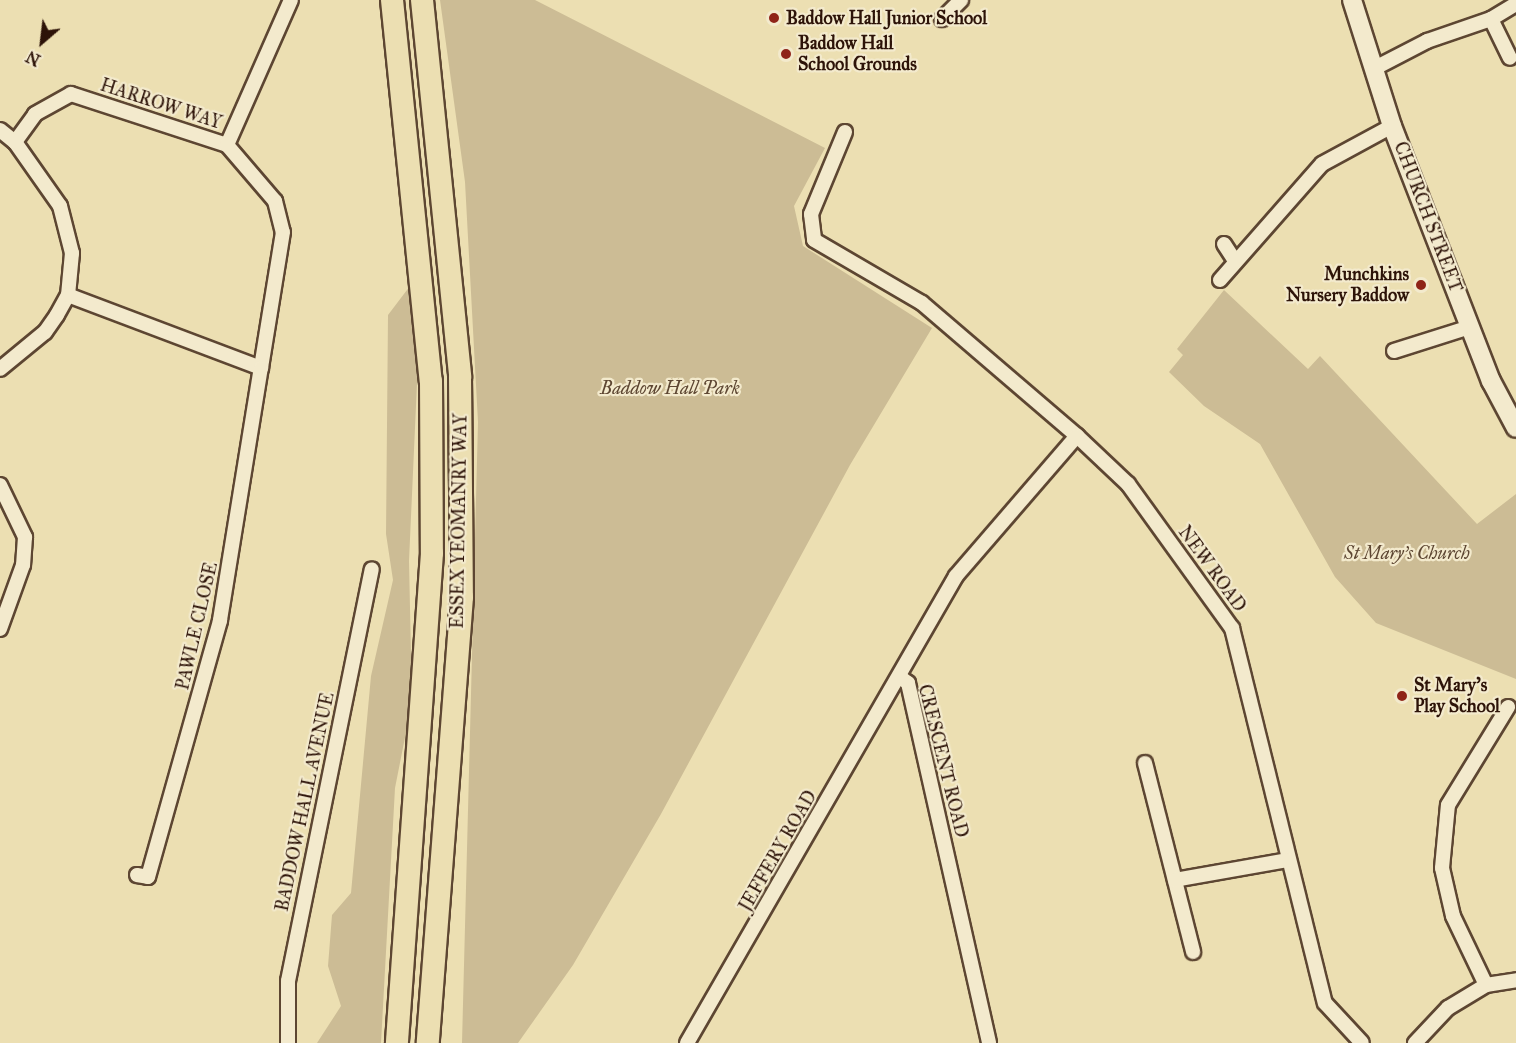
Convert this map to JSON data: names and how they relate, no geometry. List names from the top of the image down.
{
  "streets": {
    "main road": ["ESSEX YEOMANRY WAY"],
    "street": [
      "HARROW WAY",
      "CHURCH STREET",
      "NEW ROAD",
      "PAWLE CLOSE",
      "CRESCENT ROAD",
      "BADDOW HALL AVENUE",
      "JEFFERY ROAD"
    ]
  },
  "crossings": [
    ["HARROW WAY", "PAWLE CLOSE"],
    ["NEW ROAD", "CRESCENT ROAD"],
    ["CRESCENT ROAD", "JEFFERY ROAD"]
  ],
  "parks": ["Baddow Hall Park", "St Mary's Church"],
  "places": [
    "Baddow Hall Junior School",
    "Baddow Hall School Grounds",
    "Munchkins Nursery Baddow",
    "St Mary's Play School"
  ],
  "north": "bottom left"
}
